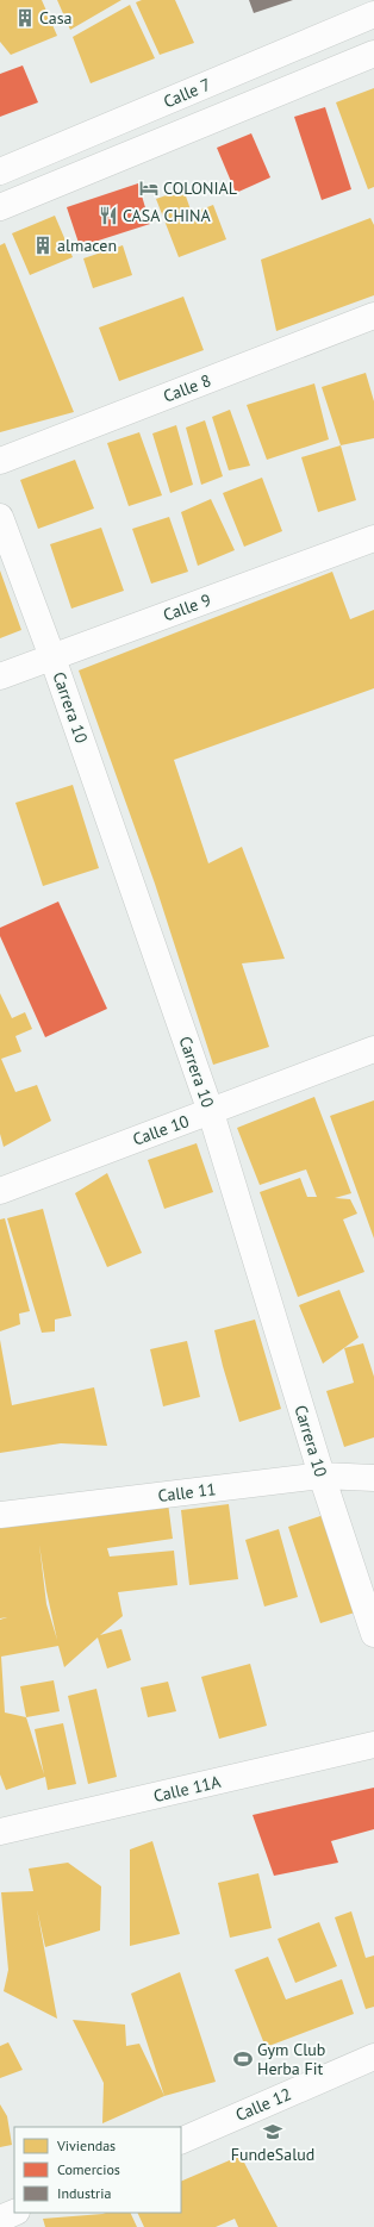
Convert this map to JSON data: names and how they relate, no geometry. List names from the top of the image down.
{
  "streets": {
    "street": [
      "Calle 7",
      "Calle 8",
      "Calle 9",
      "Carrera 10",
      "Calle 10",
      "Calle 11",
      "Calle 11A",
      "Calle 12"
    ]
  },
  "crossings": [
    ["Calle 9", "Carrera 10"],
    ["Carrera 10", "Calle 10"],
    ["Carrera 10", "Calle 11"]
  ],
  "places": {
    "building": ["Casa", "almacen"],
    "hotel": ["COLONIAL"],
    "restaurant": ["CASA CHINA"],
    "sports": ["Gym Club Herba Fit"],
    "school or university": ["FundeSalud"]
  },
  "legend": ["Viviendas", "Comercios", "Industria"]
}
